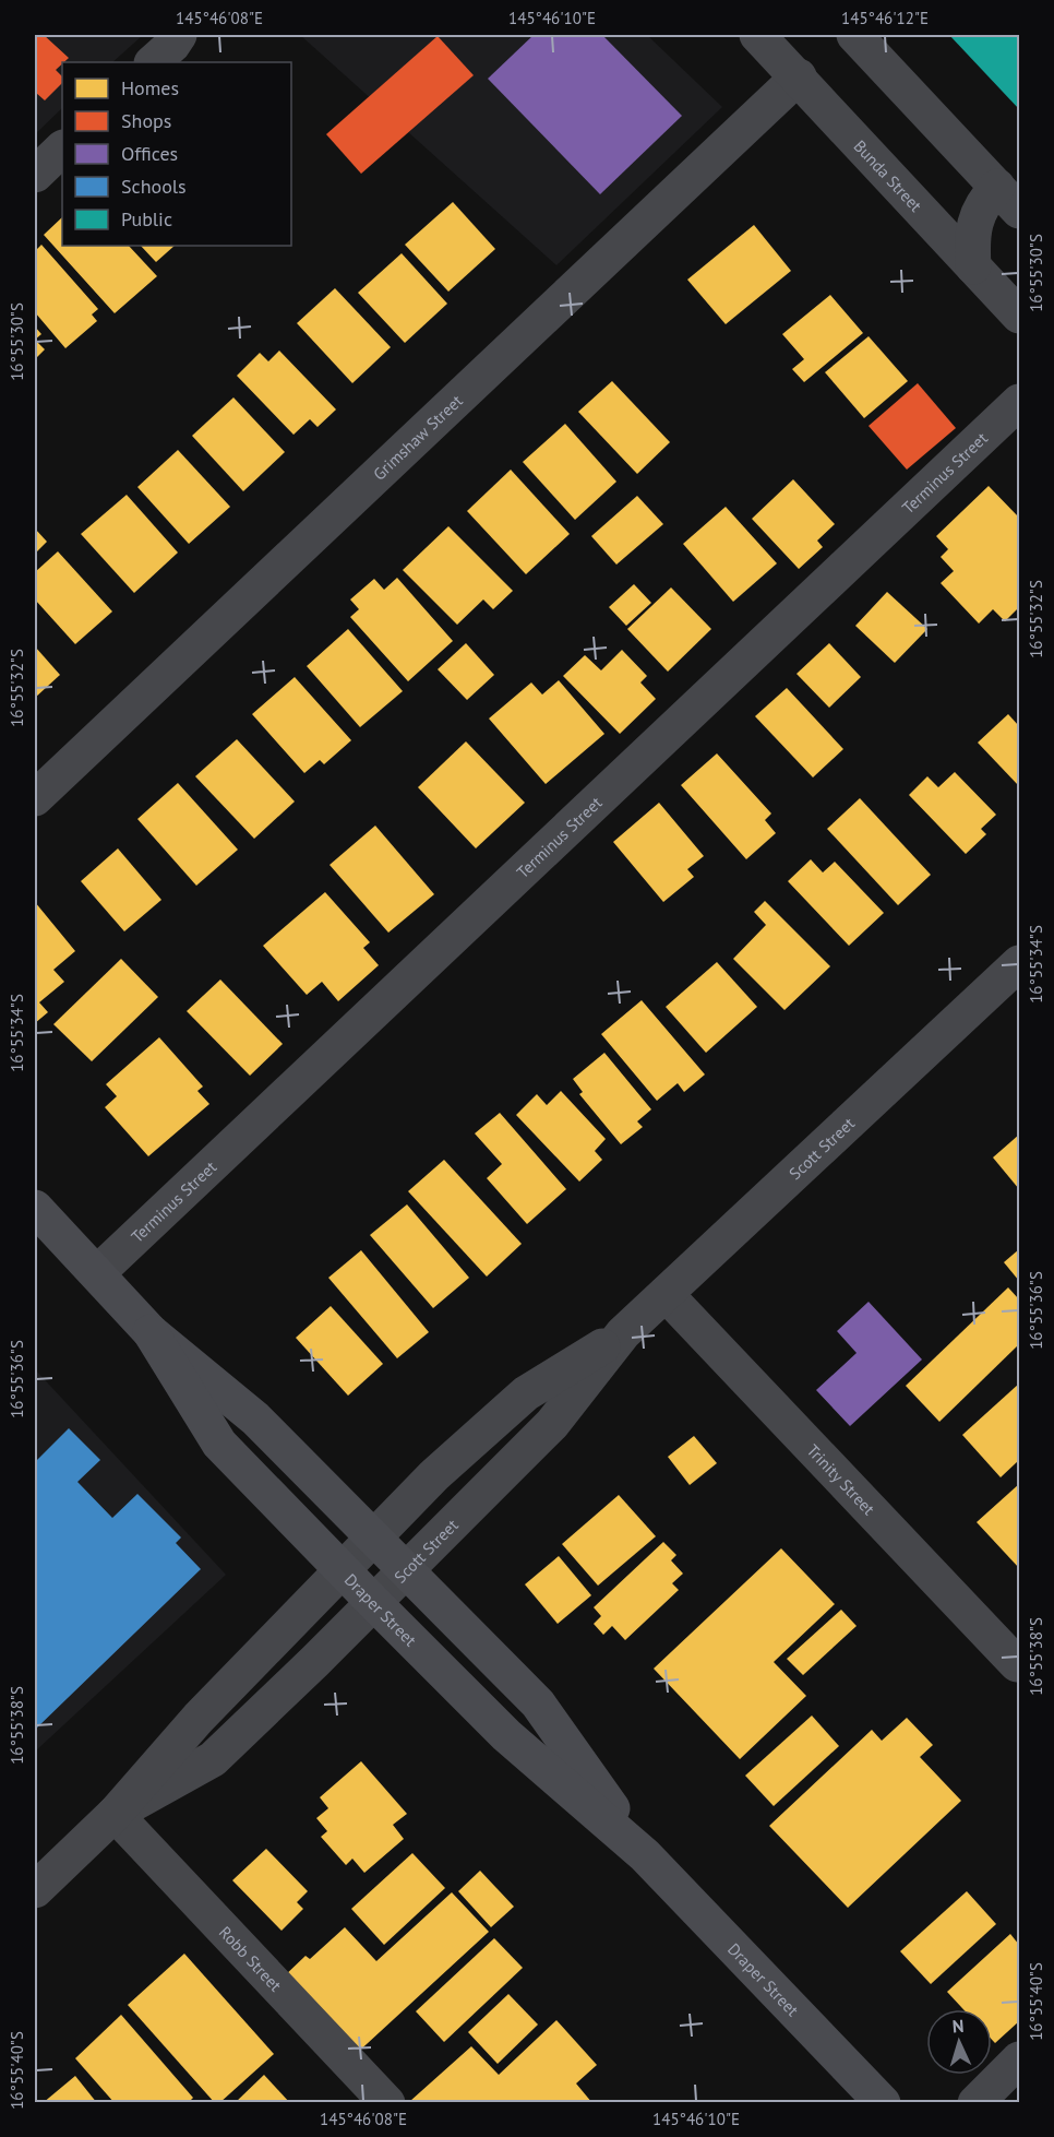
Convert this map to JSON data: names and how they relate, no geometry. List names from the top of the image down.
{
  "streets": {
    "main road": ["Draper Street"],
    "street": [
      "Bunda Street",
      "Grimshaw Street",
      "Terminus Street",
      "Scott Street",
      "Trinity Street",
      "Robb Street"
    ]
  },
  "crossings": [
    ["Bunda Street", "Grimshaw Street"],
    ["Terminus Street", "Draper Street"],
    ["Scott Street", "Trinity Street"],
    ["Scott Street", "Draper Street"],
    ["Scott Street", "Robb Street"]
  ],
  "legend": [
    "Homes",
    "Shops",
    "Offices",
    "Schools",
    "Public"
  ],
  "north": "top",
  "coordinates": [
    "145°46'08\"E",
    "145°46'10\"E",
    "145°46'12\"E",
    "16°55'30\"S",
    "16°55'32\"S",
    "16°55'34\"S",
    "16°55'36\"S",
    "16°55'38\"S",
    "16°55'40\"S"
  ]
}
